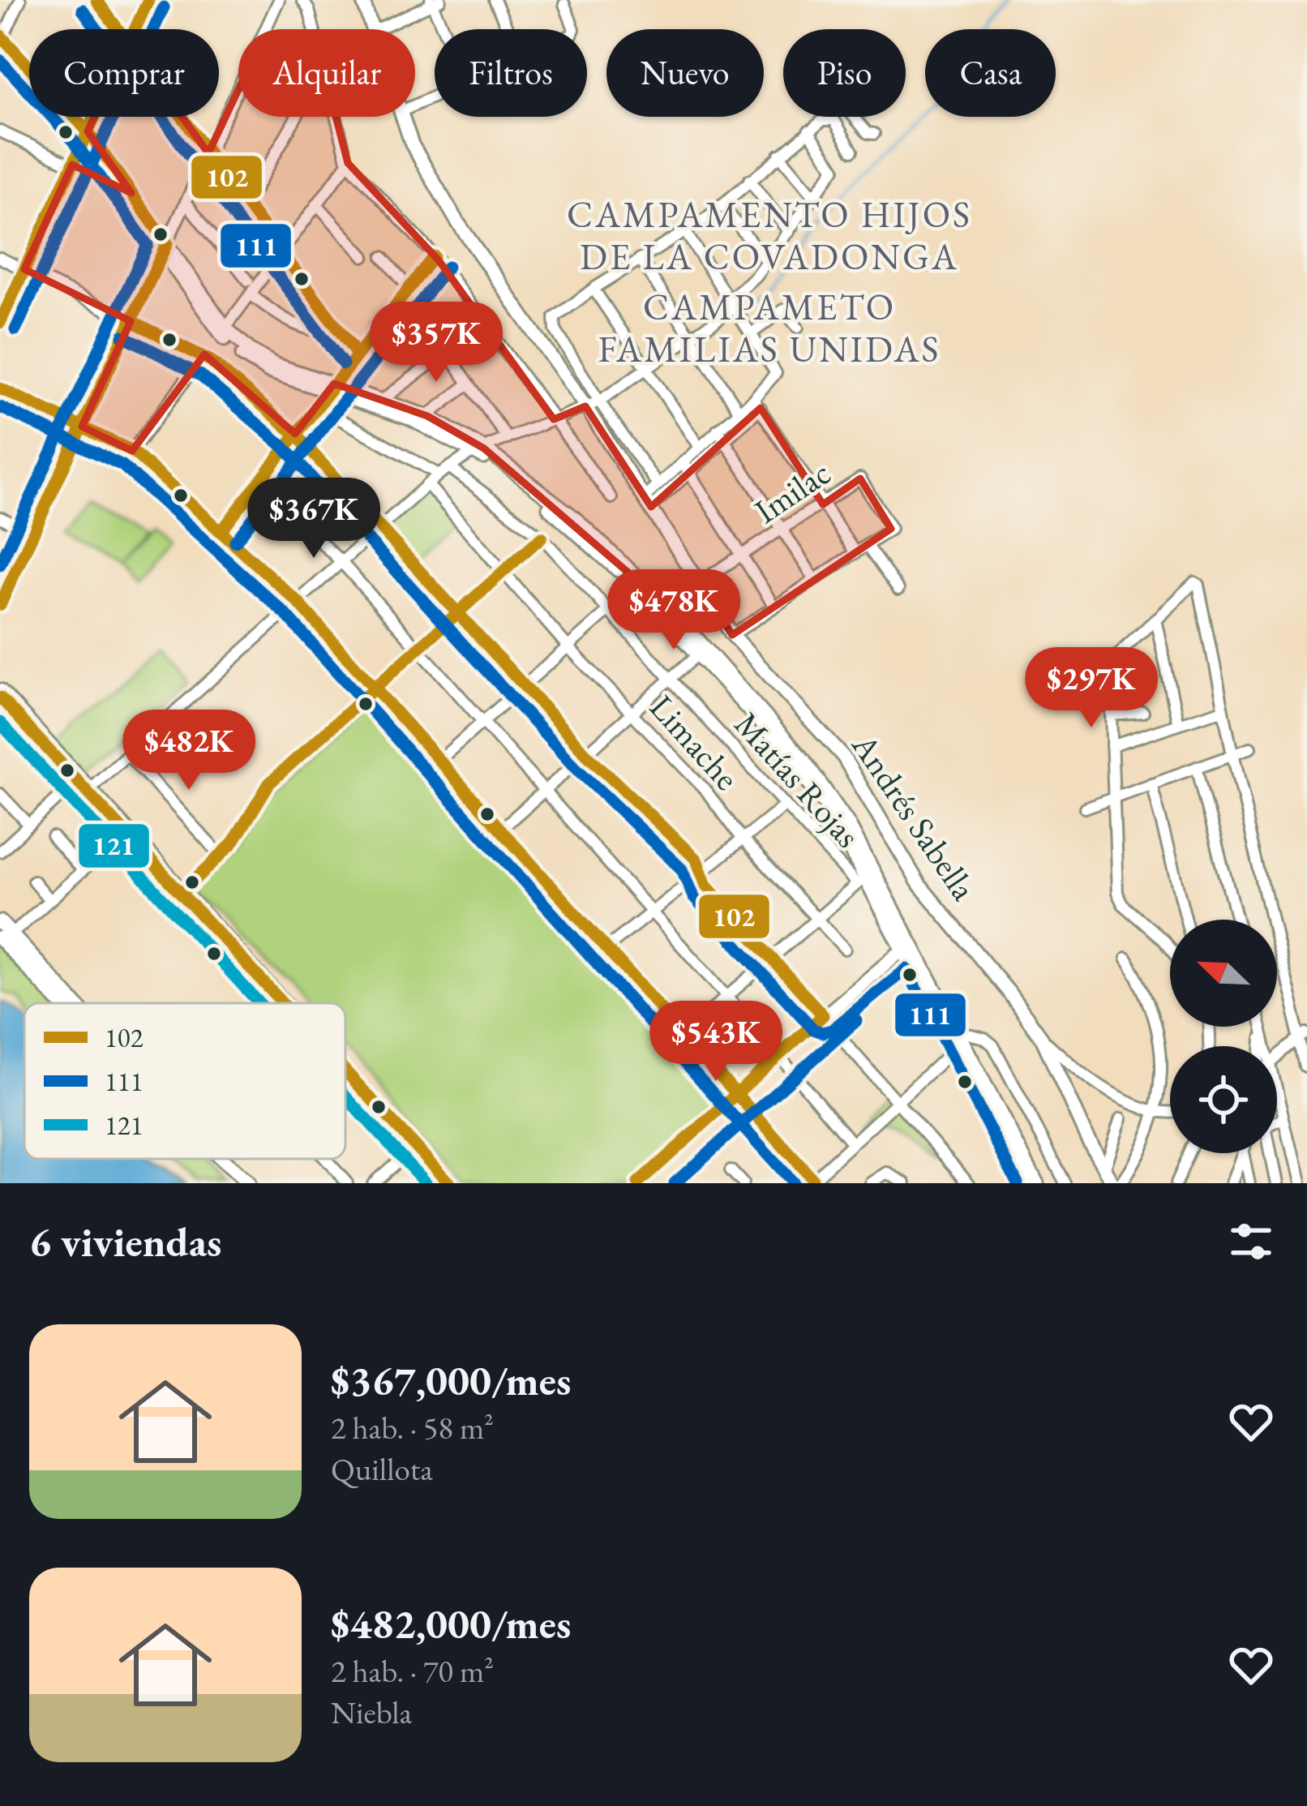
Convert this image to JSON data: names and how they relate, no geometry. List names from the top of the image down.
{
  "streets": {
    "main road": ["Andrés Sabella"],
    "street": ["Imilac", "Limache", "Matías Rojas"]
  },
  "crossings": [
    ["Imilac", "Andrés Sabella"]
  ],
  "districts": ["CAMPAMENTO HIJOS DE LA COVADONGA", "CAMPAMETO FAMILIAS UNIDAS"],
  "lines": ["transit line 102", "transit line 111", "transit line 121"],
  "legend": ["102", "111", "121"],
  "north": "top left",
  "page": {
    "chip": [
      "Comprar",
      "Alquilar",
      "Filtros",
      "Nuevo",
      "Piso",
      "Casa"
    ],
    "price": [
      "$357K",
      "$367K",
      "$478K",
      "$297K",
      "$482K",
      "$543K"
    ],
    "heading": "6 viviendas",
    "list": [
      {
        "name": "$367,000/mes",
        "note": "2 hab. · 58 m² · Quillota"
      },
      {
        "name": "$482,000/mes",
        "note": "2 hab. · 70 m² · Niebla"
      }
    ]
  }
}
